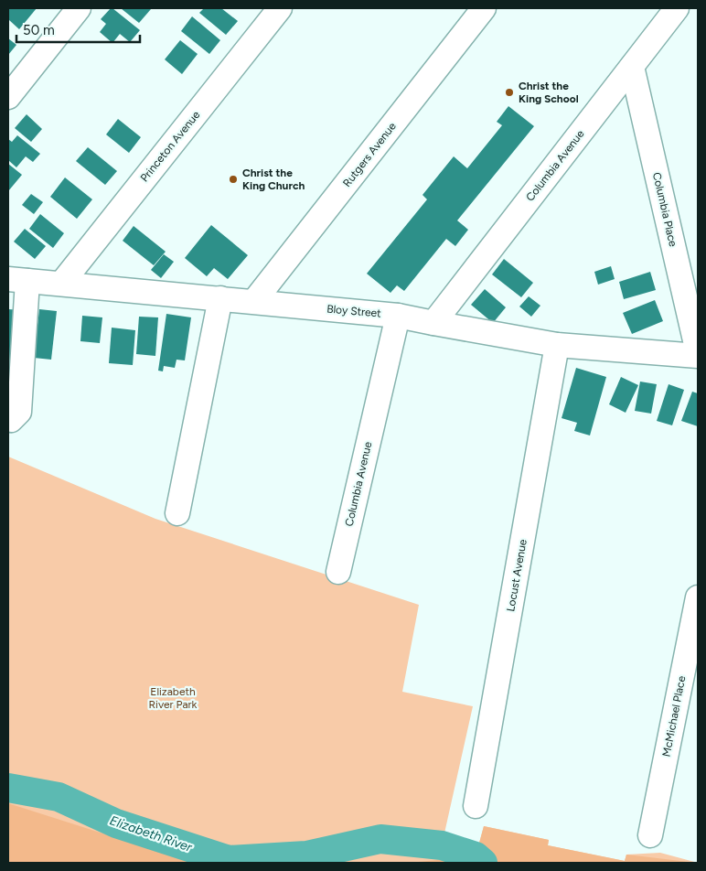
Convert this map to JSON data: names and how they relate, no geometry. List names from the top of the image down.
{
  "streets": {
    "street": [
      "Princeton Avenue",
      "Rutgers Avenue",
      "Columbia Avenue",
      "Columbia Place",
      "Bloy Street",
      "Locust Avenue",
      "McMichael Place"
    ]
  },
  "crossings": [
    ["Princeton Avenue", "Bloy Street"],
    ["Rutgers Avenue", "Bloy Street"],
    ["Columbia Avenue", "Columbia Place"],
    ["Columbia Avenue", "Bloy Street"],
    ["Bloy Street", "Locust Avenue"]
  ],
  "water": ["Elizabeth River"],
  "parks": ["Elizabeth River Park"],
  "places": ["Christ the King School", "Christ the King Church"],
  "scale_bar": "50 m"
}
